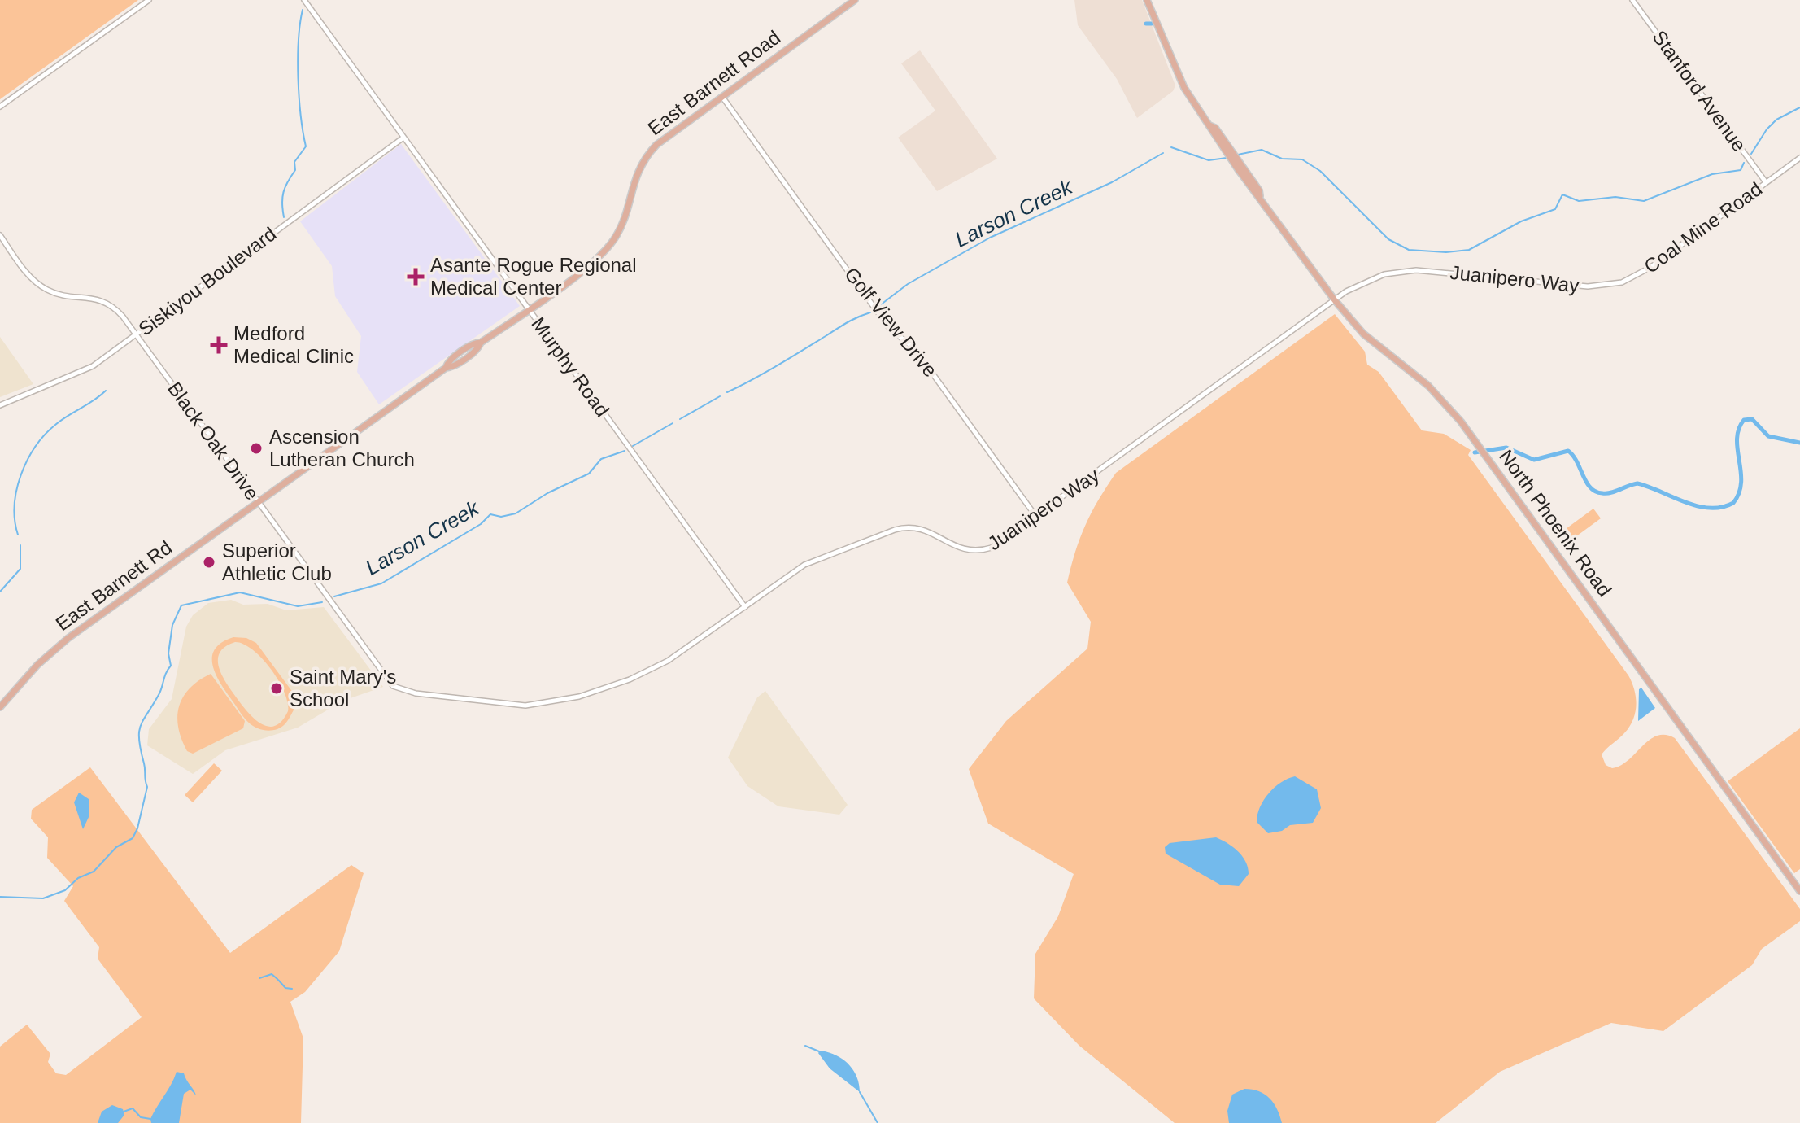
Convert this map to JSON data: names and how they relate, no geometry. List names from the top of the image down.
{
  "streets": {
    "main road": ["East Barnett Road", "North Phoenix Road", "East Barnett Rd"],
    "street": [
      "Stanford Avenue",
      "Coal Mine Road",
      "Juanipero Way",
      "Siskiyou Boulevard",
      "Golf View Drive",
      "Murphy Road",
      "Black Oak Drive"
    ]
  },
  "crossings": [
    ["East Barnett Road", "Golf View Drive"],
    ["East Barnett Road", "Murphy Road"],
    ["East Barnett Road", "Black Oak Drive"],
    ["East Barnett Road", "East Barnett Rd"],
    ["Stanford Avenue", "Coal Mine Road"],
    ["Coal Mine Road", "Juanipero Way"],
    ["Juanipero Way", "Golf View Drive"],
    ["Juanipero Way", "Murphy Road"],
    ["Juanipero Way", "Black Oak Drive"],
    ["Juanipero Way", "North Phoenix Road"],
    ["Siskiyou Boulevard", "Murphy Road"],
    ["Siskiyou Boulevard", "Black Oak Drive"],
    ["Black Oak Drive", "East Barnett Rd"]
  ],
  "water": ["Larson Creek"],
  "places": {
    "health": ["Asante Rogue Regional Medical Center", "Medford Medical Clinic"],
    "other": ["Ascension Lutheran Church", "Superior Athletic Club", "Saint Mary's School"]
  }
}
